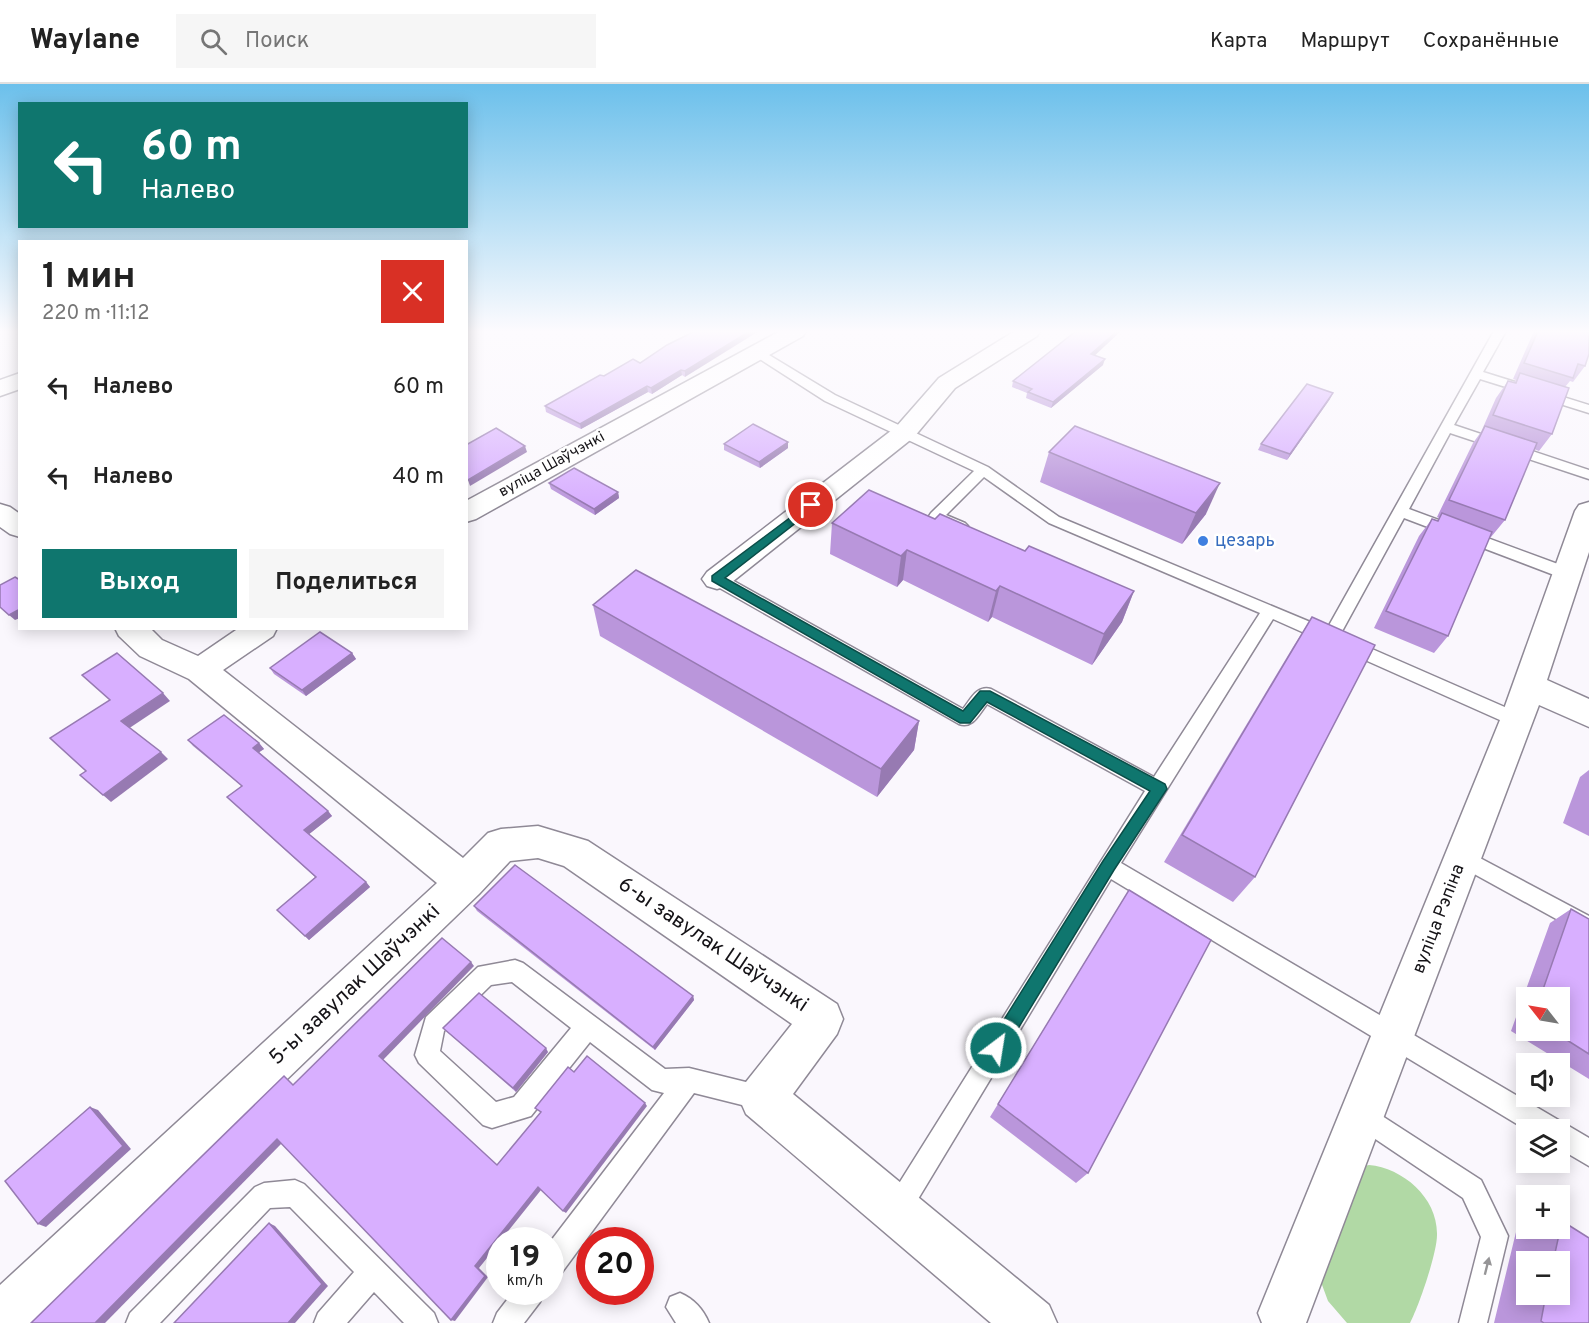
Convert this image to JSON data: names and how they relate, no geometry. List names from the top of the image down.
{
  "streets": {
    "street": [
      "вуліца Шаўчэнкі",
      "вуліца Рэпіна",
      "6-ы завулак Шаўчэнкі",
      "5-ы завулак Шаўчэнкі"
    ]
  },
  "crossings": [
    ["6-ы завулак Шаўчэнкі", "5-ы завулак Шаўчэнкі"]
  ],
  "places": ["цезарь"],
  "north": "top left",
  "page": {
    "header": "Waylane",
    "search": "Поиск",
    "nav": ["Карта", "Маршрут", "Сохранённые"],
    "turn": ["60 m", "Налево"],
    "heading": ["1 мин", "220 m · 11:12"],
    "list": [
      {
        "name": "Налево",
        "value": "60 m"
      },
      {
        "name": "Налево",
        "value": "40 m"
      }
    ],
    "buttons": ["Выход", "Поделиться"],
    "map_buttons": ["+", "−"],
    "speed": "19 km/h",
    "limit": "20"
  }
}
